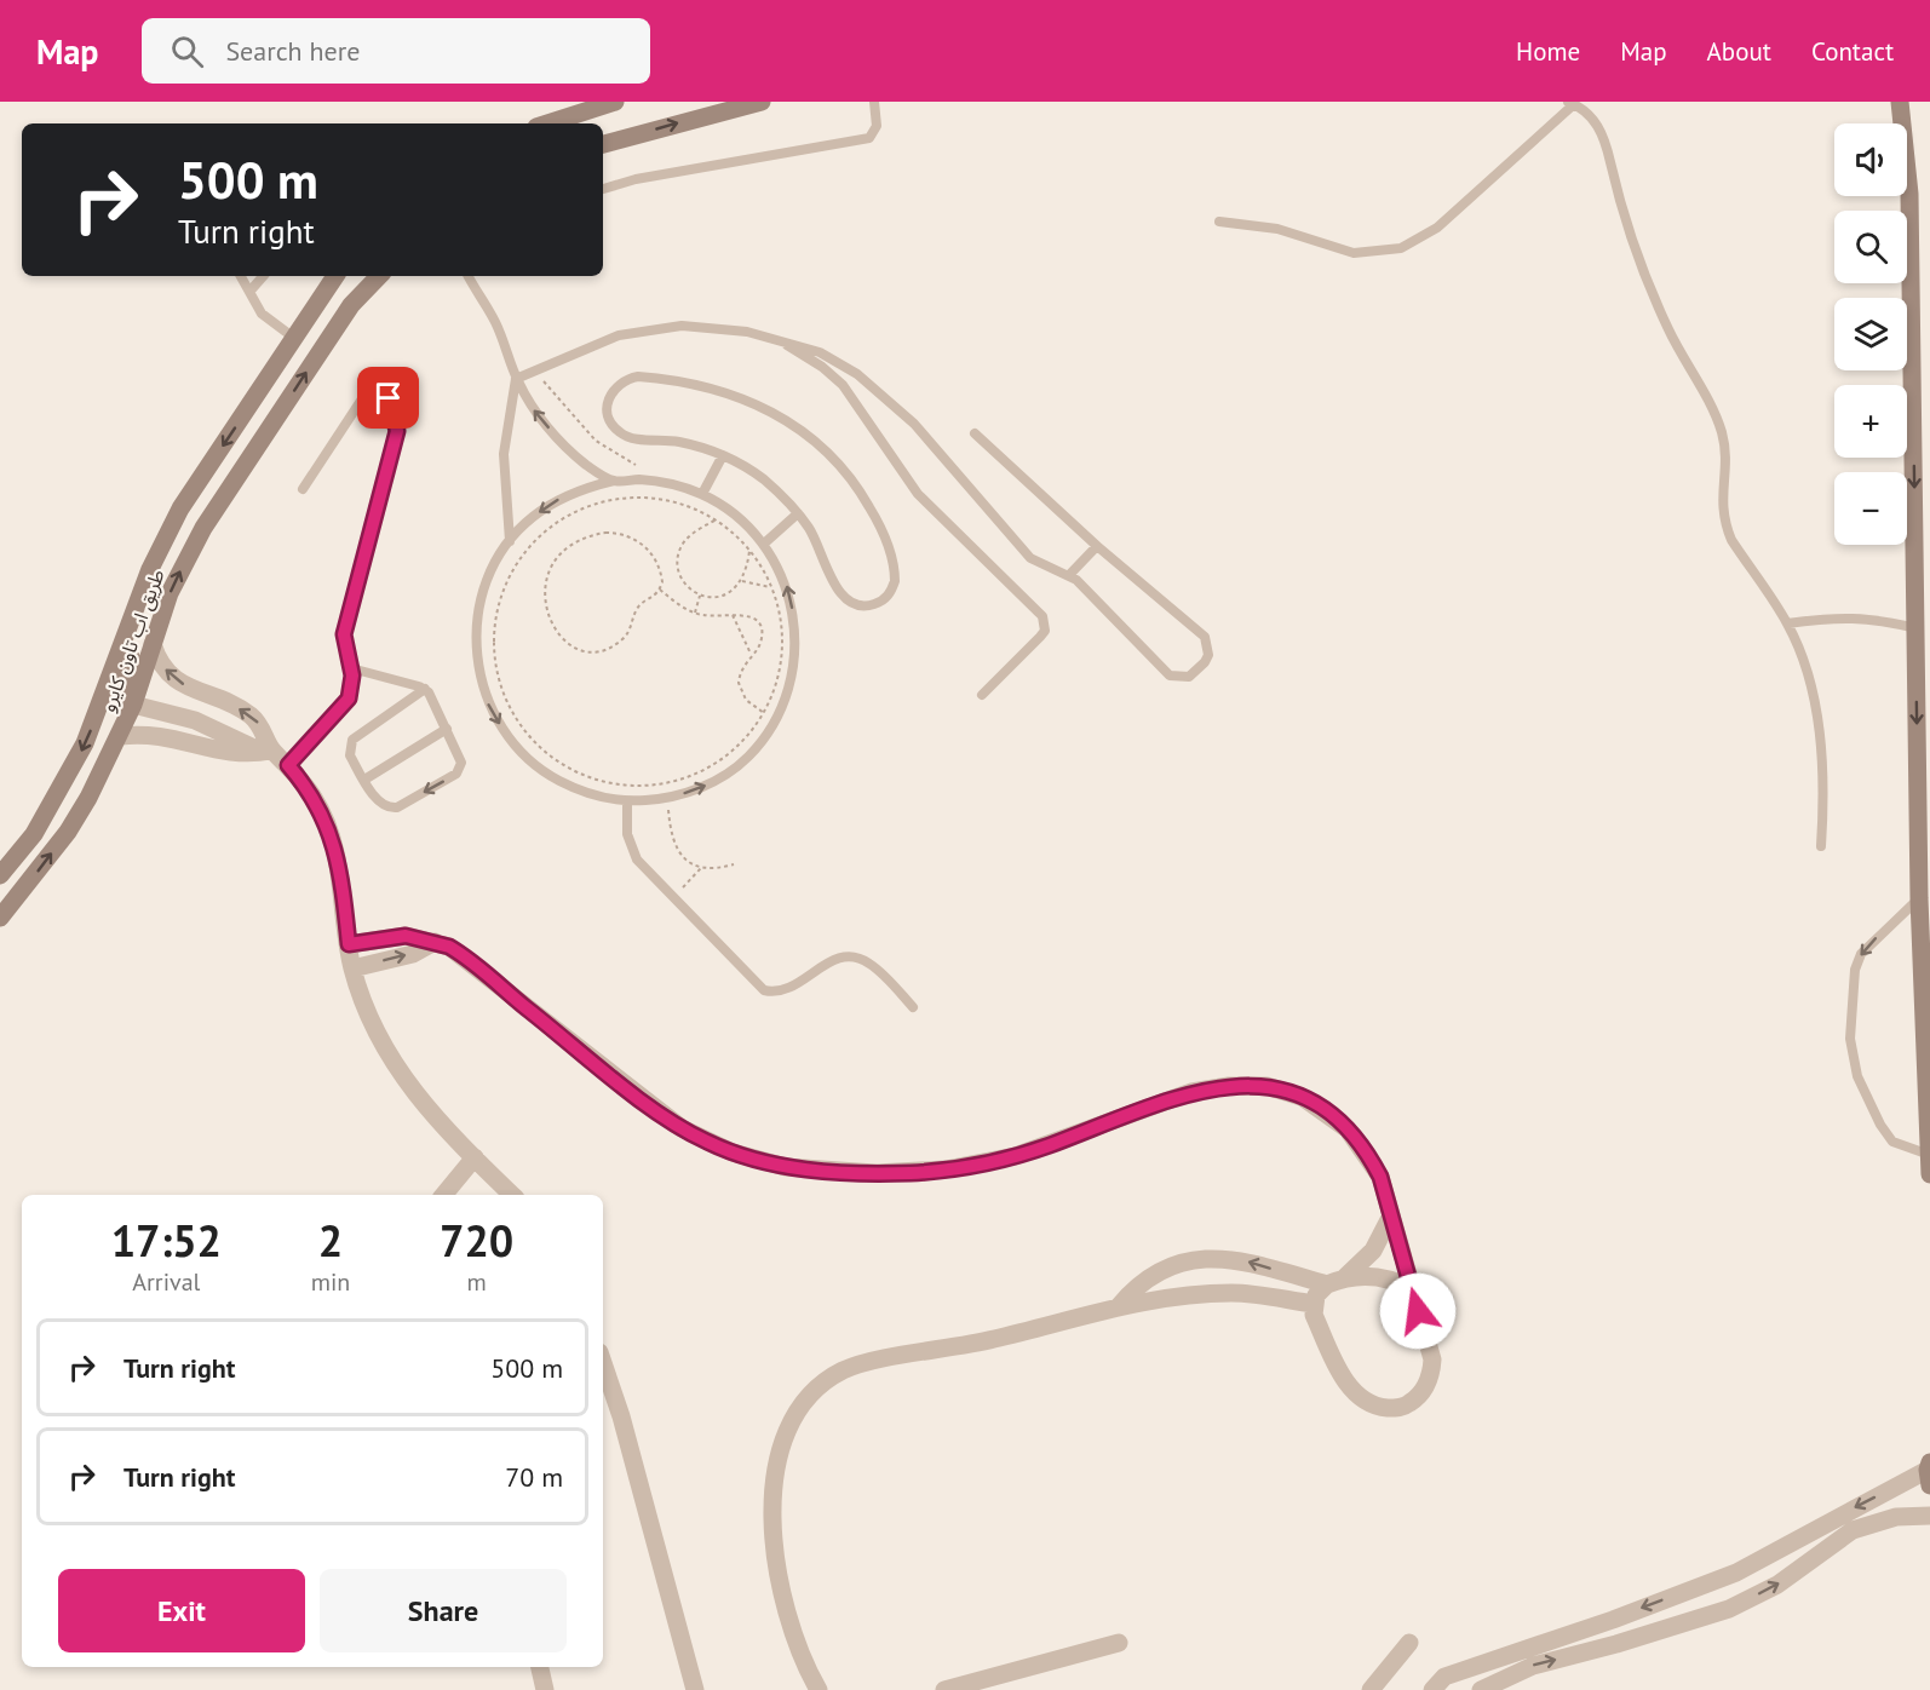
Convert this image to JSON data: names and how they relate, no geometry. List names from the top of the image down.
{
  "streets": {
    "street": ["طريق اب تاون كايرو"]
  },
  "page": {
    "header": "Map",
    "search": "Search here",
    "nav": [
      "Home",
      "Map",
      "About",
      "Contact"
    ],
    "map_buttons": ["+", "−"],
    "turn": ["500 m", "Turn right"],
    "eta": [
      "17:52",
      "Arrival",
      "2",
      "min",
      "720",
      "m"
    ],
    "list": [
      {
        "name": "Turn right",
        "value": "500 m"
      },
      {
        "name": "Turn right",
        "value": "70 m"
      }
    ],
    "buttons": ["Exit", "Share"]
  }
}
